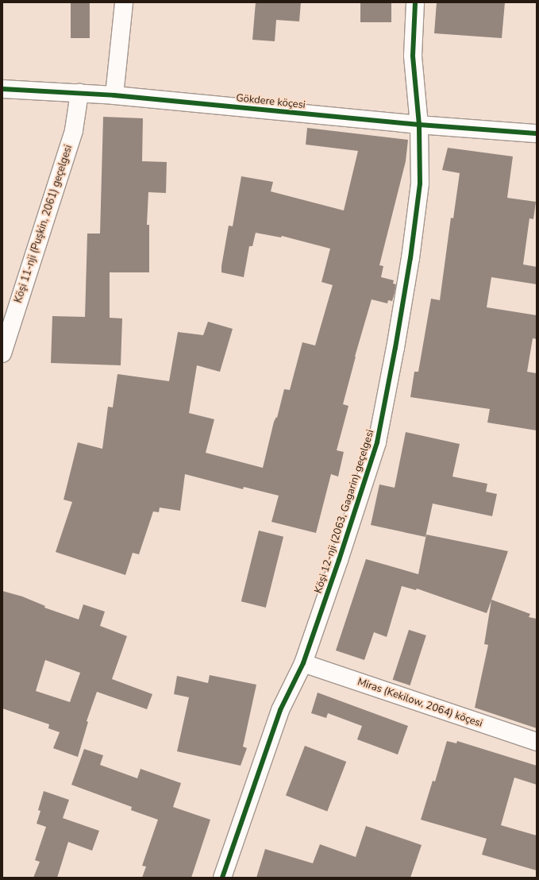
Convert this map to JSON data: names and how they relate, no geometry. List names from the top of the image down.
{
  "streets": {
    "street": [
      "Gökdere köçesi",
      "Köşi 11-nji (Puşkin, 2061) geçelgesi",
      "Köşi 12-nji (2063, Gagarin) geçelgesi",
      "Miras (Kekilow, 2064) köçesi"
    ]
  },
  "crossings": [
    ["Gökdere köçesi", "Köşi 11-nji (Puşkin, 2061) geçelgesi"],
    ["Gökdere köçesi", "Köşi 12-nji (2063, Gagarin) geçelgesi"],
    ["Köşi 12-nji (2063, Gagarin) geçelgesi", "Miras (Kekilow, 2064) köçesi"]
  ]
}
